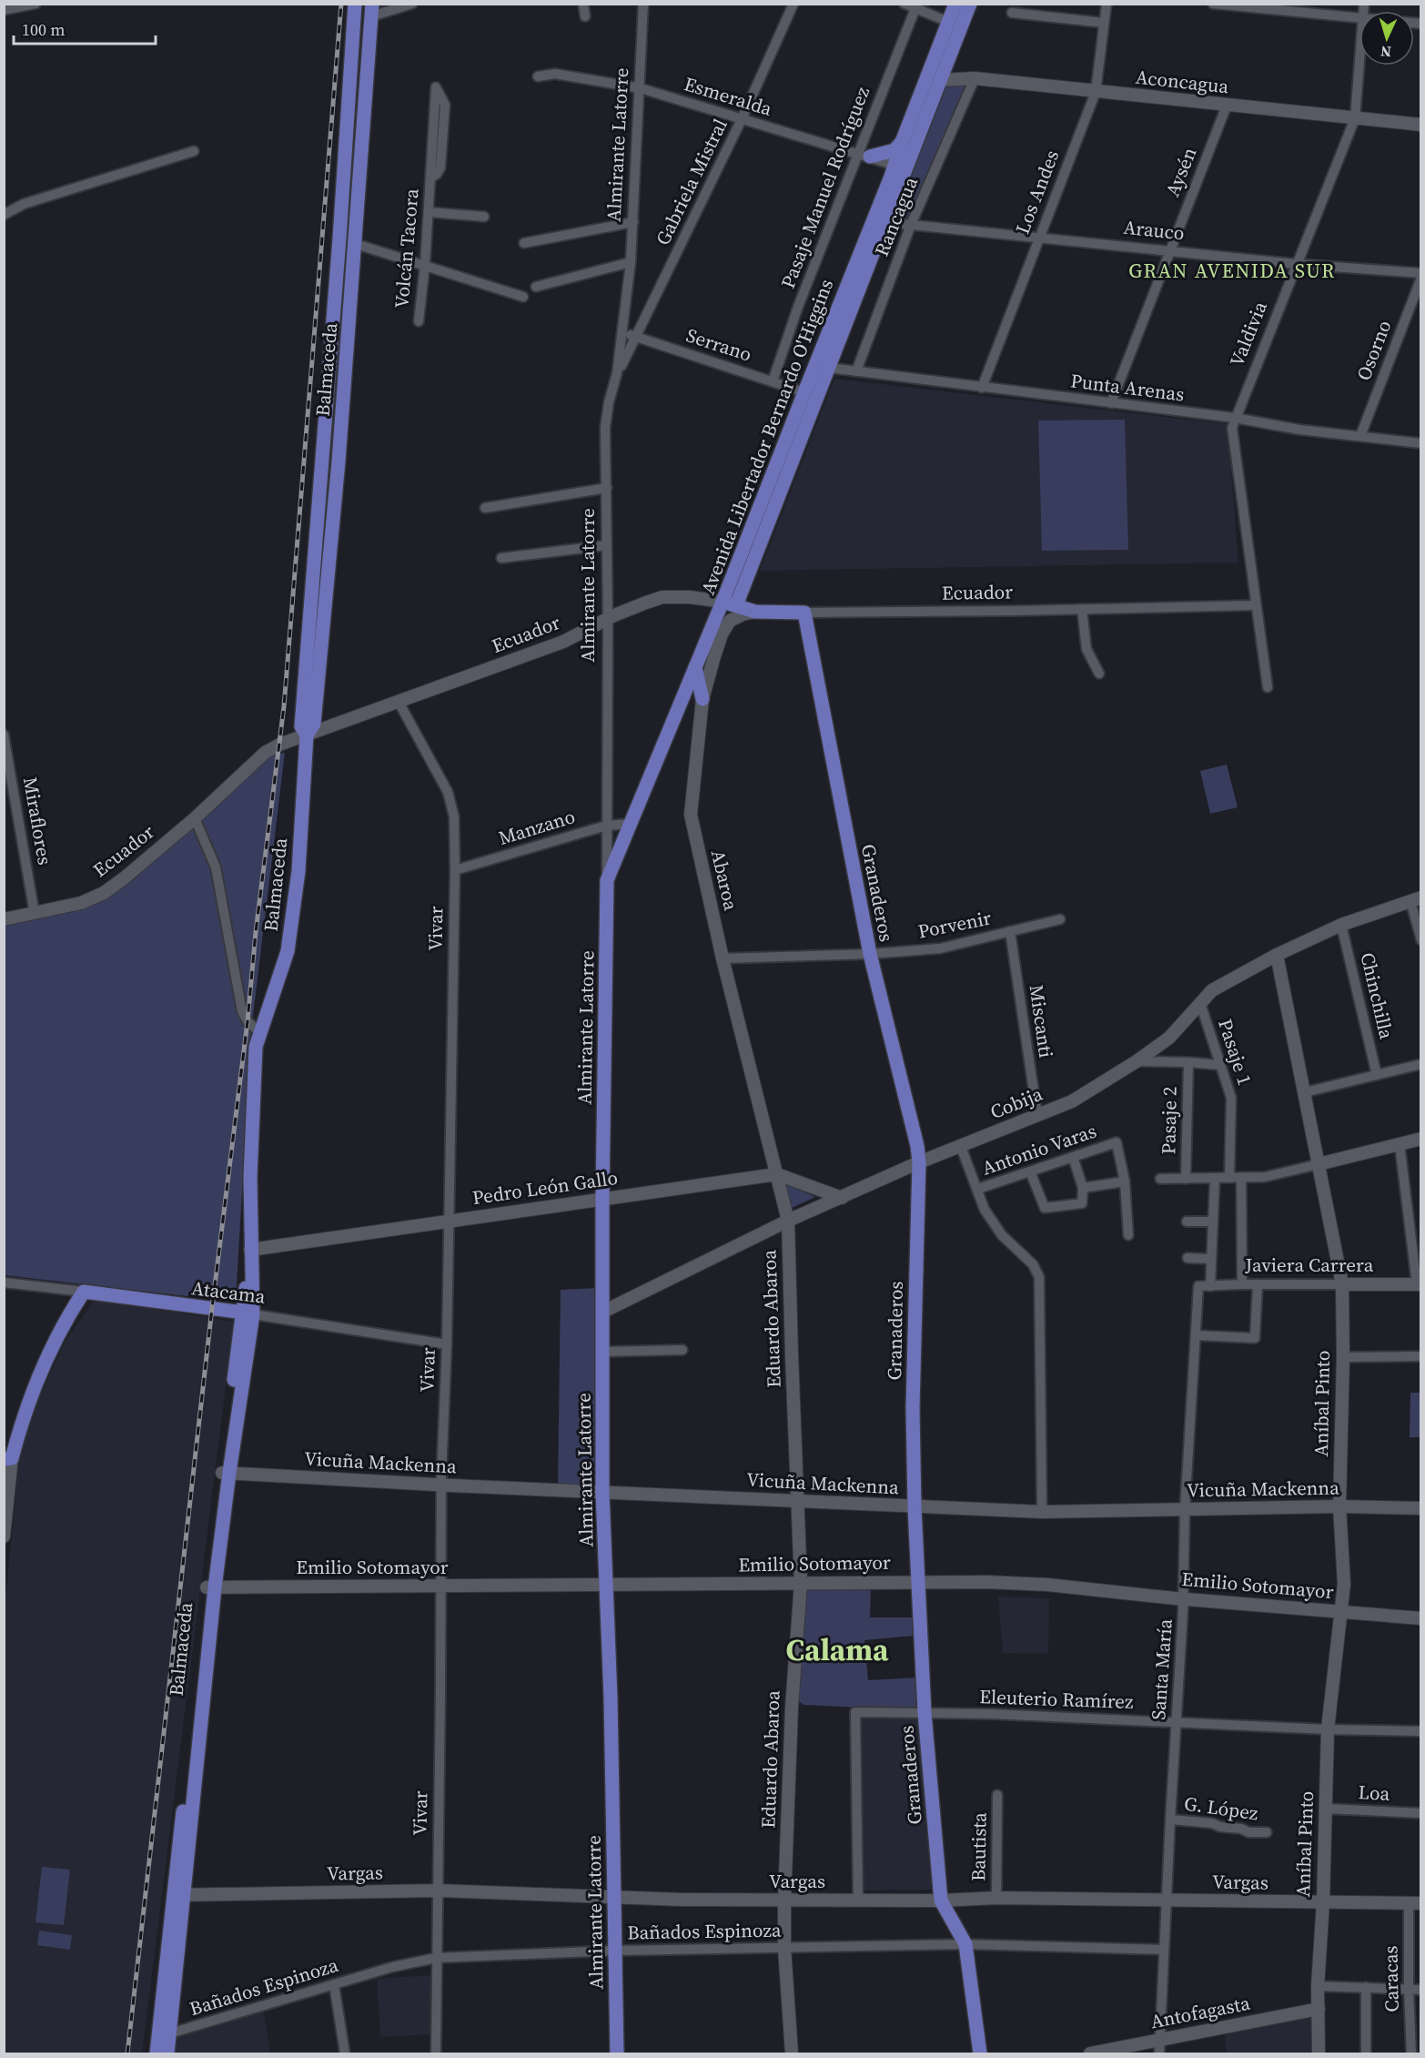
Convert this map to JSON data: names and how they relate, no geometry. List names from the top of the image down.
{
  "streets": {
    "main road": [
      "Almirante Latorre",
      "Balmaceda",
      "Avenida Libertador Bernardo O'Higgins",
      "Ecuador",
      "Granaderos",
      "Atacama"
    ],
    "street": [
      "Aconcagua",
      "Esmeralda",
      "Aysén",
      "Gabriela Mistral",
      "Pasaje Manuel Rodríguez",
      "Los Andes",
      "Rancagua",
      "Arauco",
      "Volcán Tacora",
      "Valdivia",
      "Serrano",
      "Osorno",
      "Punta Arenas",
      "Miraflores",
      "Manzano",
      "Abaroa",
      "Porvenir",
      "Vivar",
      "Chinchilla",
      "Miscanti",
      "Pasaje 1",
      "Cobija",
      "Pasaje 2",
      "Antonio Varas",
      "Pedro León Gallo",
      "Javiera Carrera",
      "Eduardo Abaroa",
      "Aníbal Pinto",
      "Vicuña Mackenna",
      "Emilio Sotomayor",
      "Santa María",
      "Eleuterio Ramírez",
      "Loa",
      "G. López",
      "Bautista",
      "Vargas",
      "Bañados Espinoza",
      "Caracas",
      "Antofagasta"
    ]
  },
  "crossings": [
    ["Aconcagua", "Aysén"],
    ["Aconcagua", "Los Andes"],
    ["Aconcagua", "Rancagua"],
    ["Aconcagua", "Valdivia"],
    ["Aconcagua", "Avenida Libertador Bernardo O'Higgins"],
    ["Esmeralda", "Almirante Latorre"],
    ["Esmeralda", "Gabriela Mistral"],
    ["Esmeralda", "Pasaje Manuel Rodríguez"],
    ["Esmeralda", "Avenida Libertador Bernardo O'Higgins"],
    ["Almirante Latorre", "Gabriela Mistral"],
    ["Almirante Latorre", "Serrano"],
    ["Almirante Latorre", "Avenida Libertador Bernardo O'Higgins"],
    ["Almirante Latorre", "Ecuador"],
    ["Almirante Latorre", "Manzano"],
    ["Almirante Latorre", "Cobija"],
    ["Almirante Latorre", "Pedro León Gallo"],
    ["Almirante Latorre", "Vicuña Mackenna"],
    ["Almirante Latorre", "Emilio Sotomayor"],
    ["Almirante Latorre", "Vargas"],
    ["Almirante Latorre", "Bañados Espinoza"],
    ["Aysén", "Arauco"],
    ["Aysén", "Punta Arenas"],
    ["Gabriela Mistral", "Serrano"],
    ["Pasaje Manuel Rodríguez", "Serrano"],
    ["Los Andes", "Arauco"],
    ["Los Andes", "Punta Arenas"],
    ["Rancagua", "Arauco"],
    ["Rancagua", "Punta Arenas"],
    ["Arauco", "Valdivia"],
    ["Arauco", "Avenida Libertador Bernardo O'Higgins"],
    ["Valdivia", "Punta Arenas"],
    ["Valdivia", "Ecuador"],
    ["Serrano", "Avenida Libertador Bernardo O'Higgins"],
    ["Osorno", "Punta Arenas"],
    ["Balmaceda", "Ecuador"],
    ["Balmaceda", "Pedro León Gallo"],
    ["Balmaceda", "Atacama"],
    ["Balmaceda", "Vicuña Mackenna"],
    ["Balmaceda", "Emilio Sotomayor"],
    ["Balmaceda", "Vargas"],
    ["Balmaceda", "Bañados Espinoza"],
    ["Punta Arenas", "Avenida Libertador Bernardo O'Higgins"],
    ["Avenida Libertador Bernardo O'Higgins", "Ecuador"],
    ["Avenida Libertador Bernardo O'Higgins", "Manzano"],
    ["Ecuador", "Miraflores"],
    ["Ecuador", "Abaroa"],
    ["Ecuador", "Granaderos"],
    ["Ecuador", "Vivar"],
    ["Manzano", "Vivar"],
    ["Abaroa", "Porvenir"],
    ["Abaroa", "Pedro León Gallo"],
    ["Abaroa", "Eduardo Abaroa"],
    ["Granaderos", "Porvenir"],
    ["Granaderos", "Cobija"],
    ["Granaderos", "Vicuña Mackenna"],
    ["Granaderos", "Emilio Sotomayor"],
    ["Granaderos", "Eleuterio Ramírez"],
    ["Granaderos", "Vargas"],
    ["Granaderos", "Bañados Espinoza"],
    ["Porvenir", "Miscanti"],
    ["Vivar", "Pedro León Gallo"],
    ["Vivar", "Atacama"],
    ["Vivar", "Vicuña Mackenna"],
    ["Vivar", "Emilio Sotomayor"],
    ["Vivar", "Vargas"],
    ["Vivar", "Bañados Espinoza"],
    ["Chinchilla", "Cobija"],
    ["Miscanti", "Cobija"],
    ["Pasaje 1", "Cobija"],
    ["Cobija", "Pedro León Gallo"],
    ["Cobija", "Eduardo Abaroa"],
    ["Cobija", "Aníbal Pinto"],
    ["Pedro León Gallo", "Eduardo Abaroa"],
    ["Javiera Carrera", "Aníbal Pinto"],
    ["Javiera Carrera", "Santa María"],
    ["Eduardo Abaroa", "Vicuña Mackenna"],
    ["Eduardo Abaroa", "Emilio Sotomayor"],
    ["Eduardo Abaroa", "Vargas"],
    ["Eduardo Abaroa", "Bañados Espinoza"],
    ["Aníbal Pinto", "Vicuña Mackenna"],
    ["Aníbal Pinto", "Emilio Sotomayor"],
    ["Aníbal Pinto", "Eleuterio Ramírez"],
    ["Aníbal Pinto", "Loa"],
    ["Aníbal Pinto", "Vargas"],
    ["Aníbal Pinto", "Antofagasta"],
    ["Vicuña Mackenna", "Santa María"],
    ["Emilio Sotomayor", "Santa María"],
    ["Santa María", "Eleuterio Ramírez"],
    ["Santa María", "G. López"],
    ["Santa María", "Vargas"],
    ["Santa María", "Bañados Espinoza"],
    ["Santa María", "Antofagasta"],
    ["Eleuterio Ramírez", "Vargas"],
    ["Bautista", "Vargas"],
    ["Vargas", "Caracas"]
  ],
  "districts": ["GRAN AVENIDA SUR", "Calama"],
  "scale_bar": "100 m",
  "north": "bottom"
}
